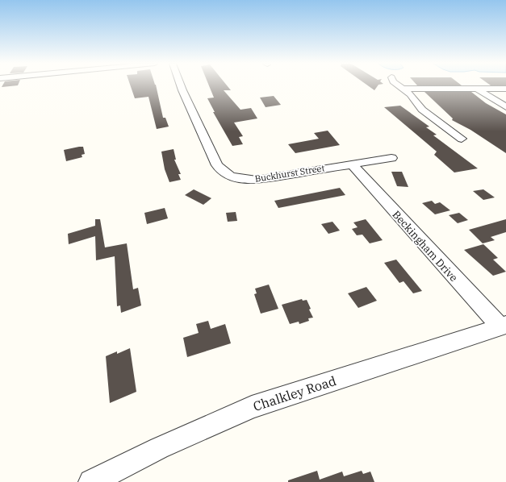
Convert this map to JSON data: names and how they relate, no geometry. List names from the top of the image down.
{
  "streets": {
    "street": ["Buckhurst Street", "Beckingham Drive", "Chalkley Road"]
  },
  "crossings": [
    ["Buckhurst Street", "Beckingham Drive"],
    ["Beckingham Drive", "Chalkley Road"]
  ]
}
